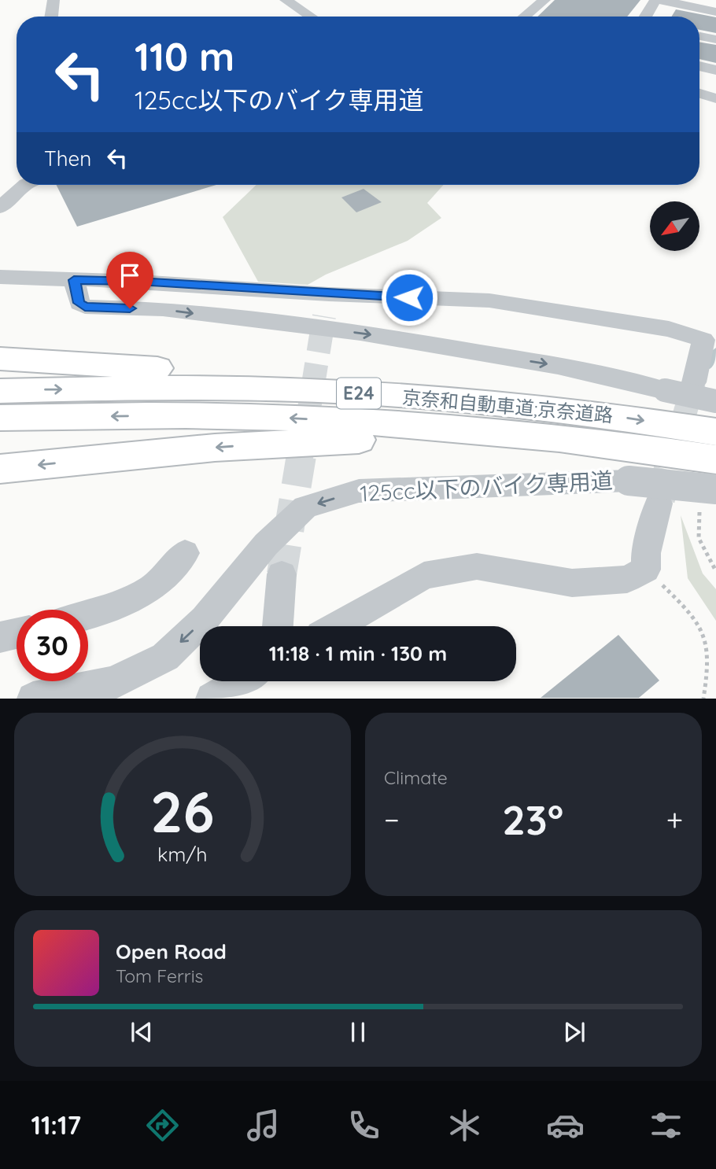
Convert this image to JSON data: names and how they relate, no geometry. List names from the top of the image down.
{
  "streets": {
    "highway": ["E24", "京奈和自動車道;京奈道路"],
    "street": ["125cc以下のバイク専用道"]
  },
  "north": "bottom left",
  "page": {
    "turn": ["110 m", "125cc以下のバイク専用道"],
    "then": "Then",
    "limit": "30",
    "trip": "11:18 · 1 min · 130 m",
    "tile": "Climate",
    "heat": ["−", "23°", "+"],
    "song": ["Open Road", "Tom Ferris"],
    "tabs": "11:17",
    "gauge": ["26", "km/h"]
  }
}
